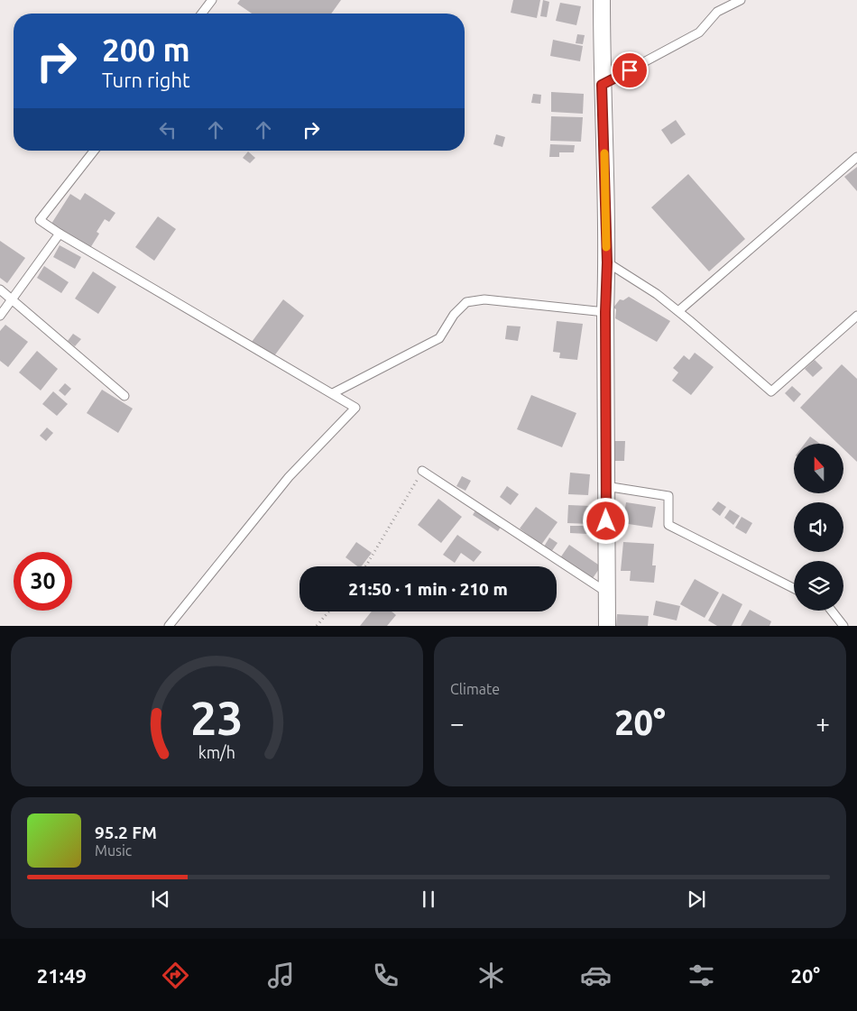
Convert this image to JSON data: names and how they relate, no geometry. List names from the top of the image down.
{
  "north": "top",
  "page": {
    "turn": ["200 m", "Turn right"],
    "limit": "30",
    "trip": "21:50 · 1 min · 210 m",
    "tile": "Climate",
    "heat": ["−", "20°", "+"],
    "song": ["95.2 FM", "Music"],
    "tabs": ["21:49", "20°"],
    "gauge": ["23", "km/h"]
  }
}
